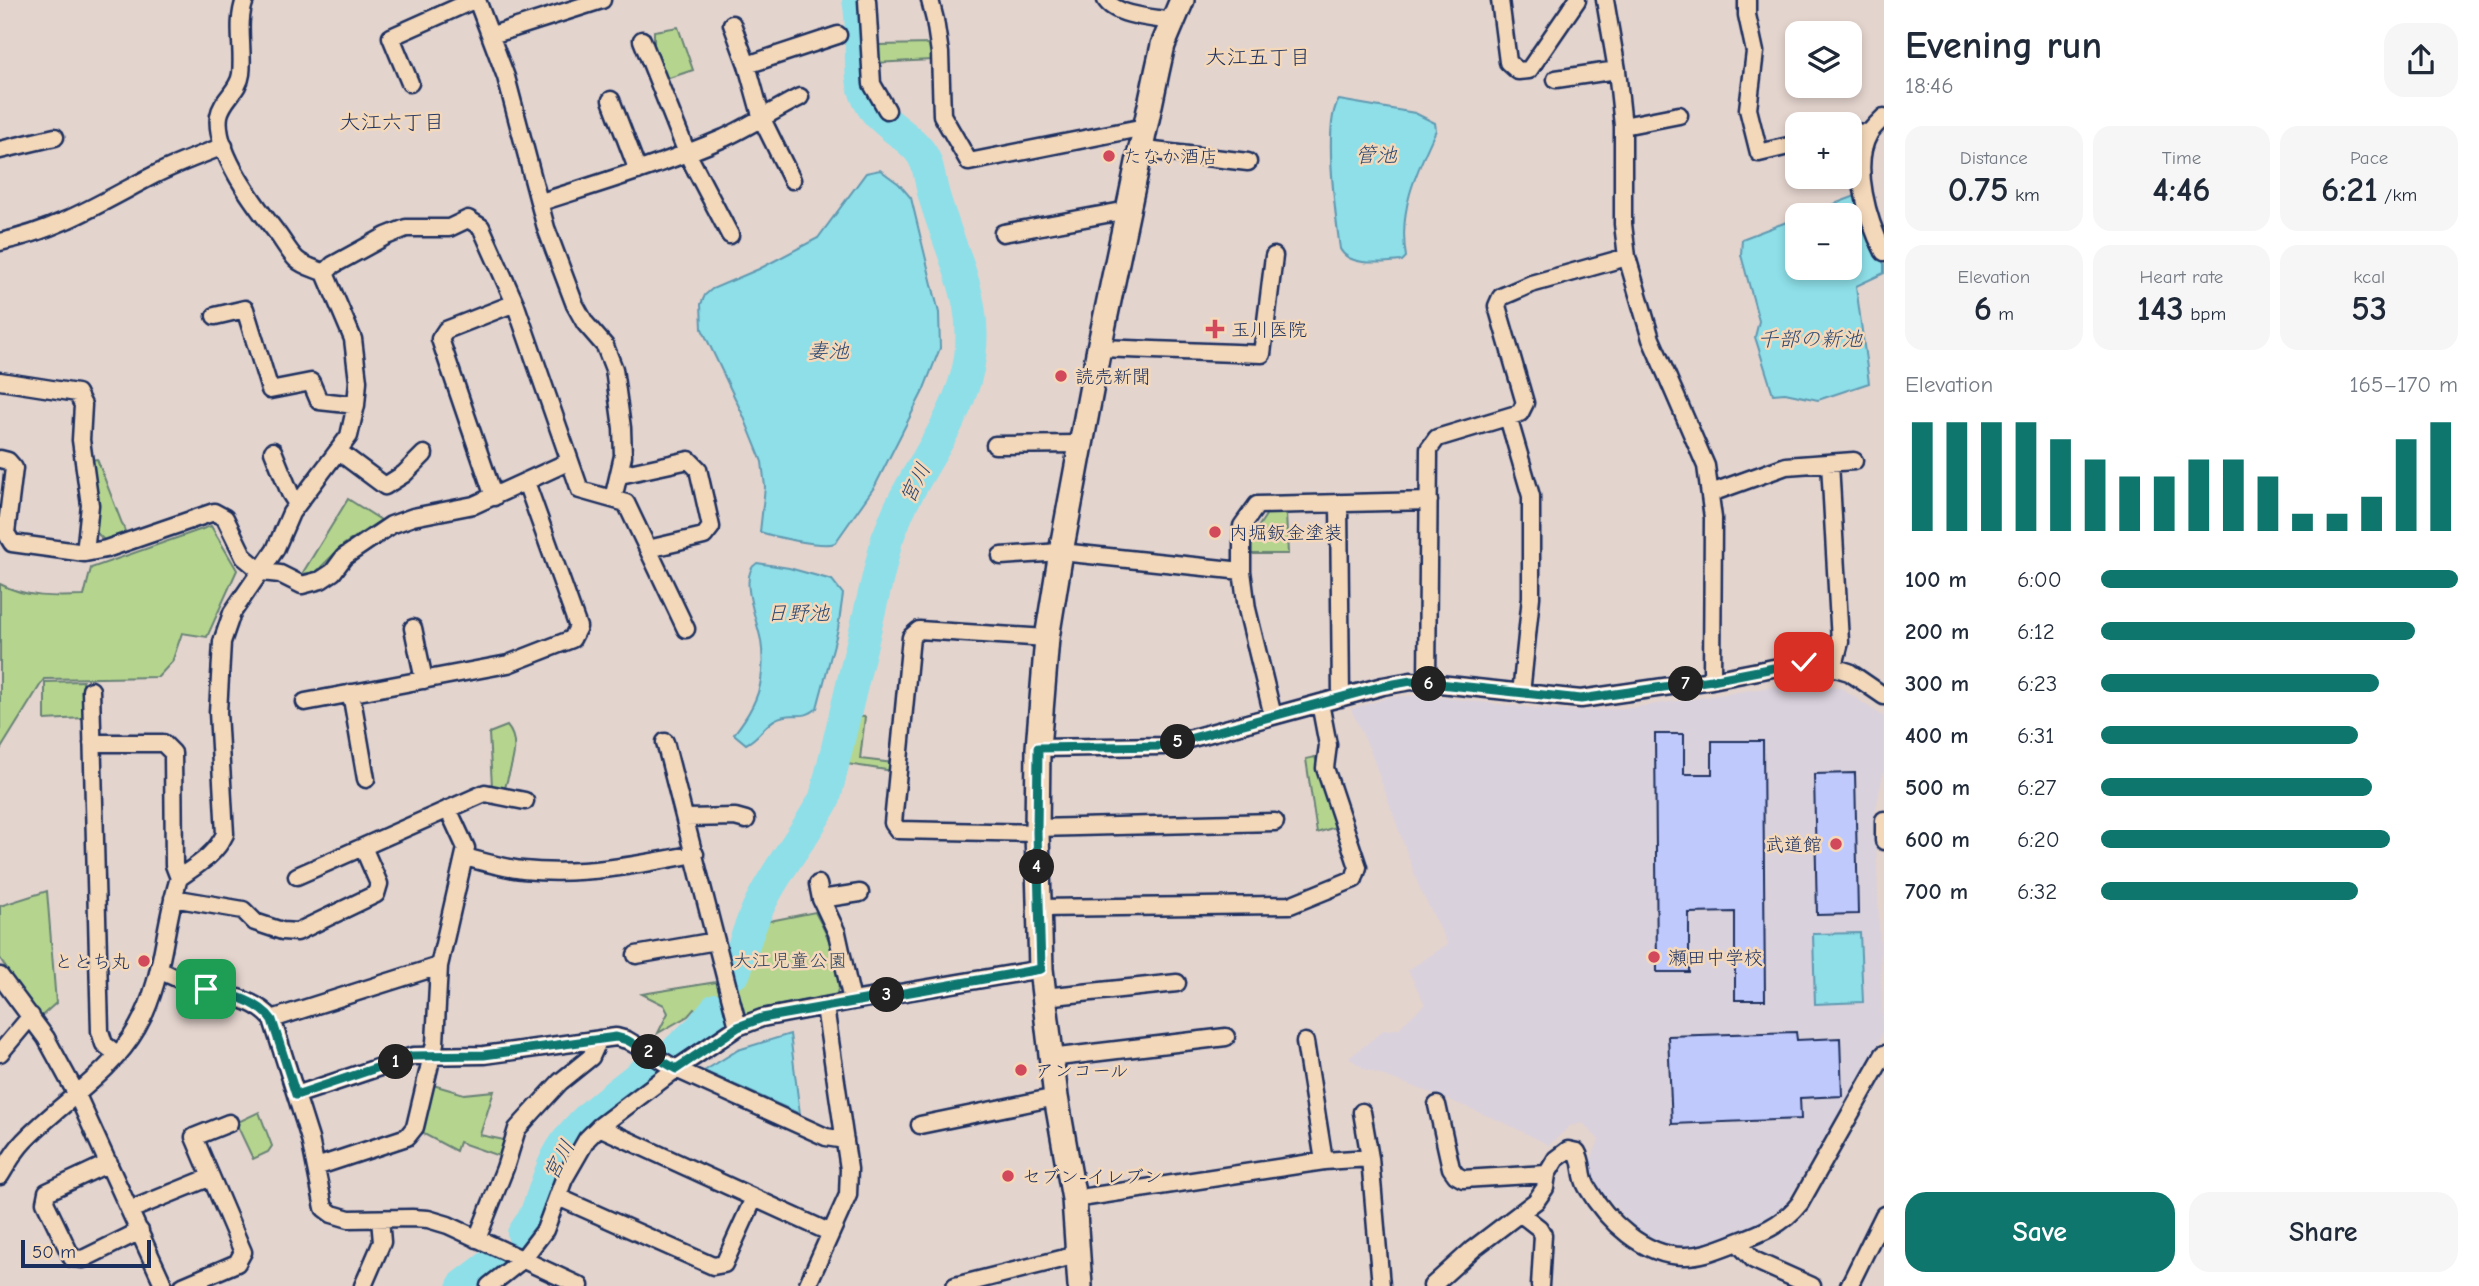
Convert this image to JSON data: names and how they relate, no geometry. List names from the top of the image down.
{
  "districts": ["大江五丁目", "大江六丁目"],
  "water": [
    "管池",
    "千部の新池",
    "妻池",
    "宮川",
    "日野池"
  ],
  "parks": ["大江児童公園"],
  "places": {
    "other": [
      "たなか酒店",
      "読売新聞",
      "内堀鈑金塗装",
      "武道館",
      "瀬田中学校",
      "ととち丸",
      "アンコール",
      "セブン-イレブン"
    ],
    "health": ["玉川医院"]
  },
  "scale_bar": "50 m",
  "page": {
    "heading": ["Evening run", "18:46"],
    "map_buttons": ["+", "−"],
    "stats": [
      ["Distance", "0.75 km"],
      ["Time", "4:46"],
      ["Pace", "6:21 /km"],
      ["Elevation", "6 m"],
      ["Heart rate", "143 bpm"],
      ["kcal", "53"]
    ],
    "chart": ["Elevation", "165–170 m"],
    "list": [
      {
        "name": "100 m",
        "note": "6:00"
      },
      {
        "name": "200 m",
        "note": "6:12"
      },
      {
        "name": "300 m",
        "note": "6:23"
      },
      {
        "name": "400 m",
        "note": "6:31"
      },
      {
        "name": "500 m",
        "note": "6:27"
      },
      {
        "name": "600 m",
        "note": "6:20"
      },
      {
        "name": "700 m",
        "note": "6:32"
      }
    ],
    "pins": [
      "6",
      "7",
      "5",
      "4",
      "3",
      "2",
      "1"
    ],
    "buttons": ["Save", "Share"],
    "scale": "50 m"
  }
}
